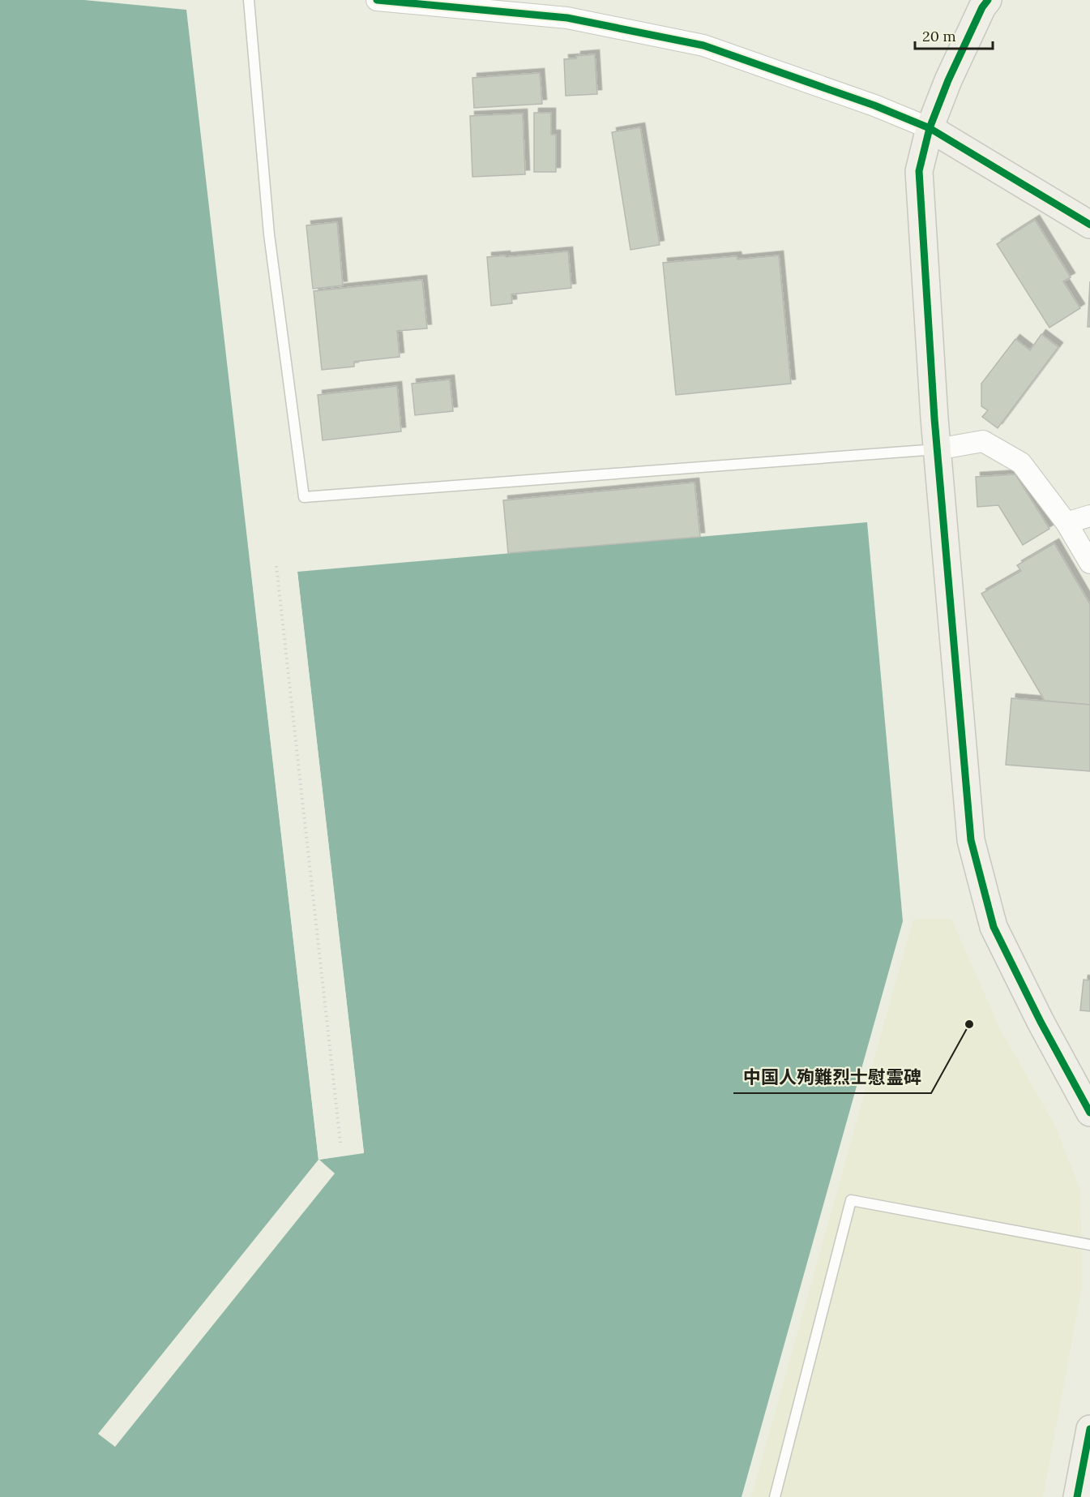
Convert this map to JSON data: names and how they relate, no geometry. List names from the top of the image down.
{
  "places": ["中国人殉難烈士慰霊碑"],
  "scale_bar": "20 m"
}
